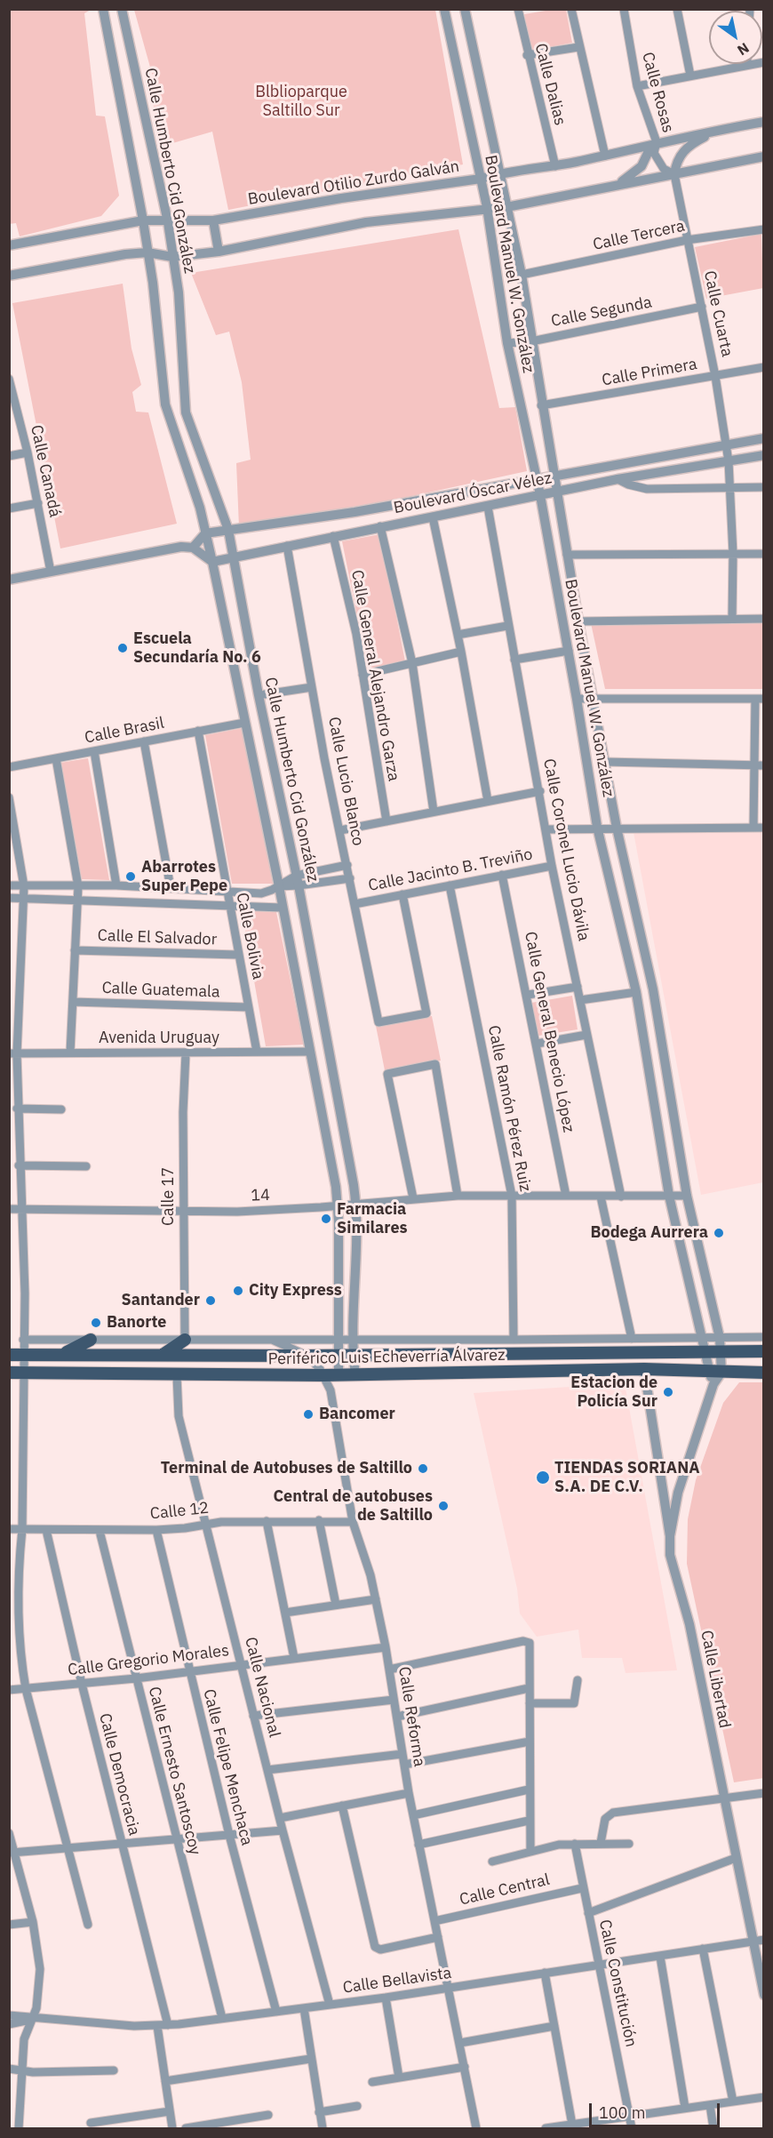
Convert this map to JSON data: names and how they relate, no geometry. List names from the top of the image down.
{
  "streets": {
    "main road": ["Periférico Luis Echeverría Álvarez"],
    "street": [
      "Calle Dalias",
      "Calle Rosas",
      "Calle Humberto Cid González",
      "Boulevard Otilio Zurdo Galván",
      "Calle Tercera",
      "Boulevard Manuel W. González",
      "Calle Segunda",
      "Calle Cuarta",
      "Calle Primera",
      "Calle Canadá",
      "Boulevard Óscar Vélez",
      "Calle General Alejandro Garza",
      "Calle Brasil",
      "Calle Lucio Blanco",
      "Calle Coronel Lucio Dávila",
      "Calle Jacinto B. Treviño",
      "Calle Bolivia",
      "Calle El Salvador",
      "Calle Guatemala",
      "Calle General Benecio López",
      "Avenida Uruguay",
      "Calle Ramón Pérez Ruiz",
      "14",
      "Calle 17",
      "Calle 12",
      "Calle Gregorio Morales",
      "Calle Libertad",
      "Calle Nacional",
      "Calle Reforma",
      "Calle Felipe Menchaca",
      "Calle Ernesto Santoscoy",
      "Calle Democracia",
      "Calle Central",
      "Calle Bellavista",
      "Calle Constitución"
    ]
  },
  "crossings": [
    ["Calle Dalias", "Boulevard Otilio Zurdo Galván"],
    ["Calle Rosas", "Boulevard Otilio Zurdo Galván"],
    ["Calle Rosas", "Calle Cuarta"],
    ["Calle Humberto Cid González", "Boulevard Otilio Zurdo Galván"],
    ["Calle Humberto Cid González", "Boulevard Óscar Vélez"],
    ["Calle Humberto Cid González", "Calle Jacinto B. Treviño"],
    ["Calle Humberto Cid González", "14"],
    ["Calle Humberto Cid González", "Periférico Luis Echeverría Álvarez"],
    ["Boulevard Otilio Zurdo Galván", "Boulevard Manuel W. González"],
    ["Calle Tercera", "Boulevard Manuel W. González"],
    ["Calle Tercera", "Calle Cuarta"],
    ["Boulevard Manuel W. González", "Calle Segunda"],
    ["Boulevard Manuel W. González", "Calle Primera"],
    ["Boulevard Manuel W. González", "Boulevard Óscar Vélez"],
    ["Boulevard Manuel W. González", "14"],
    ["Boulevard Manuel W. González", "Periférico Luis Echeverría Álvarez"],
    ["Calle Segunda", "Calle Cuarta"],
    ["Calle Cuarta", "Calle Primera"],
    ["Calle Cuarta", "Boulevard Óscar Vélez"],
    ["Boulevard Óscar Vélez", "Calle General Alejandro Garza"],
    ["Boulevard Óscar Vélez", "Calle Lucio Blanco"],
    ["Boulevard Óscar Vélez", "Calle Coronel Lucio Dávila"],
    ["Calle Brasil", "Calle Bolivia"],
    ["Calle Lucio Blanco", "Calle Jacinto B. Treviño"],
    ["Calle Coronel Lucio Dávila", "Calle Jacinto B. Treviño"],
    ["Calle Coronel Lucio Dávila", "14"],
    ["Calle Jacinto B. Treviño", "Calle General Benecio López"],
    ["Calle Jacinto B. Treviño", "Calle Ramón Pérez Ruiz"],
    ["Calle Bolivia", "Calle El Salvador"],
    ["Calle Bolivia", "Calle Guatemala"],
    ["Calle Bolivia", "Avenida Uruguay"],
    ["Calle General Benecio López", "14"],
    ["Avenida Uruguay", "Calle 17"],
    ["Calle Ramón Pérez Ruiz", "14"],
    ["14", "Calle 17"],
    ["Periférico Luis Echeverría Álvarez", "Calle Libertad"],
    ["Periférico Luis Echeverría Álvarez", "Calle Nacional"],
    ["Periférico Luis Echeverría Álvarez", "Calle Reforma"],
    ["Calle 12", "Calle Nacional"],
    ["Calle 12", "Calle Reforma"],
    ["Calle 12", "Calle Felipe Menchaca"],
    ["Calle 12", "Calle Ernesto Santoscoy"],
    ["Calle 12", "Calle Democracia"],
    ["Calle Gregorio Morales", "Calle Nacional"],
    ["Calle Gregorio Morales", "Calle Reforma"],
    ["Calle Gregorio Morales", "Calle Felipe Menchaca"],
    ["Calle Gregorio Morales", "Calle Ernesto Santoscoy"],
    ["Calle Gregorio Morales", "Calle Democracia"],
    ["Calle Libertad", "Calle Bellavista"],
    ["Calle Nacional", "Calle Bellavista"],
    ["Calle Reforma", "Calle Central"],
    ["Calle Reforma", "Calle Bellavista"],
    ["Calle Felipe Menchaca", "Calle Bellavista"],
    ["Calle Ernesto Santoscoy", "Calle Bellavista"],
    ["Calle Democracia", "Calle Bellavista"],
    ["Calle Central", "Calle Constitución"],
    ["Calle Bellavista", "Calle Constitución"]
  ],
  "parks": ["Blblioparque Saltillo Sur"],
  "places": [
    "Escuela Secundaría No. 6",
    "Abarrotes Super Pepe",
    "Farmacia Similares",
    "Bodega Aurrera",
    "City Express",
    "Santander",
    "Banorte",
    "Estacion de Policía Sur",
    "Bancomer",
    "Terminal de Autobuses de Saltillo",
    "TIENDAS SORIANA S.A. DE C.V.",
    "Central de autobuses de Saltillo"
  ],
  "scale_bar": "100 m",
  "north": "bottom right"
}
